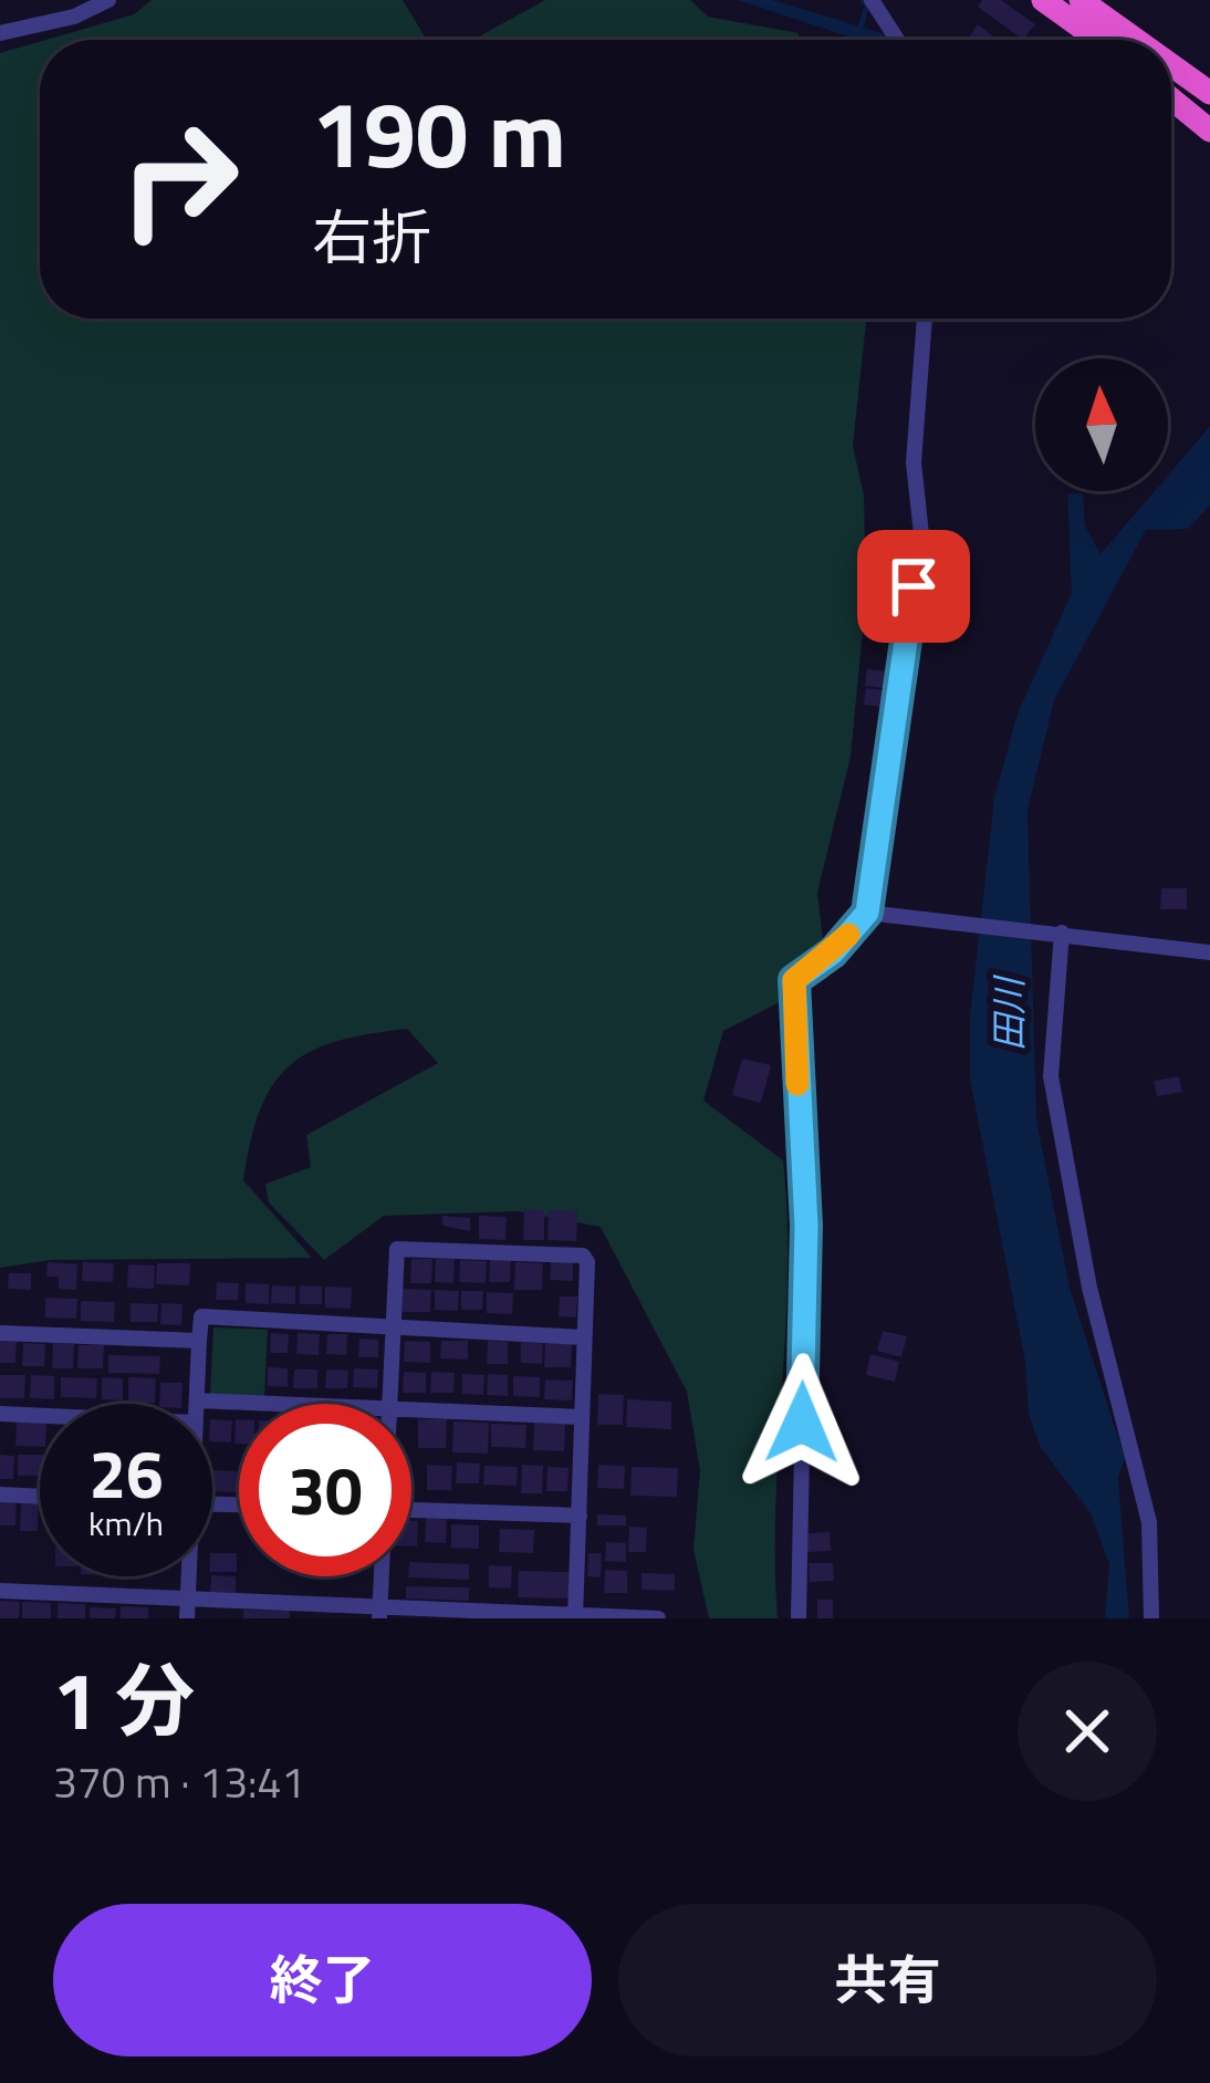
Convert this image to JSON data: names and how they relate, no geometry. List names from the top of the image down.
{
  "water": ["田川"],
  "north": "top",
  "page": {
    "turn": ["190 m", "右折"],
    "speed": "26 km/h",
    "limit": "30",
    "heading": ["1 分", "370 m · 13:41"],
    "buttons": ["終了", "共有"]
  }
}
